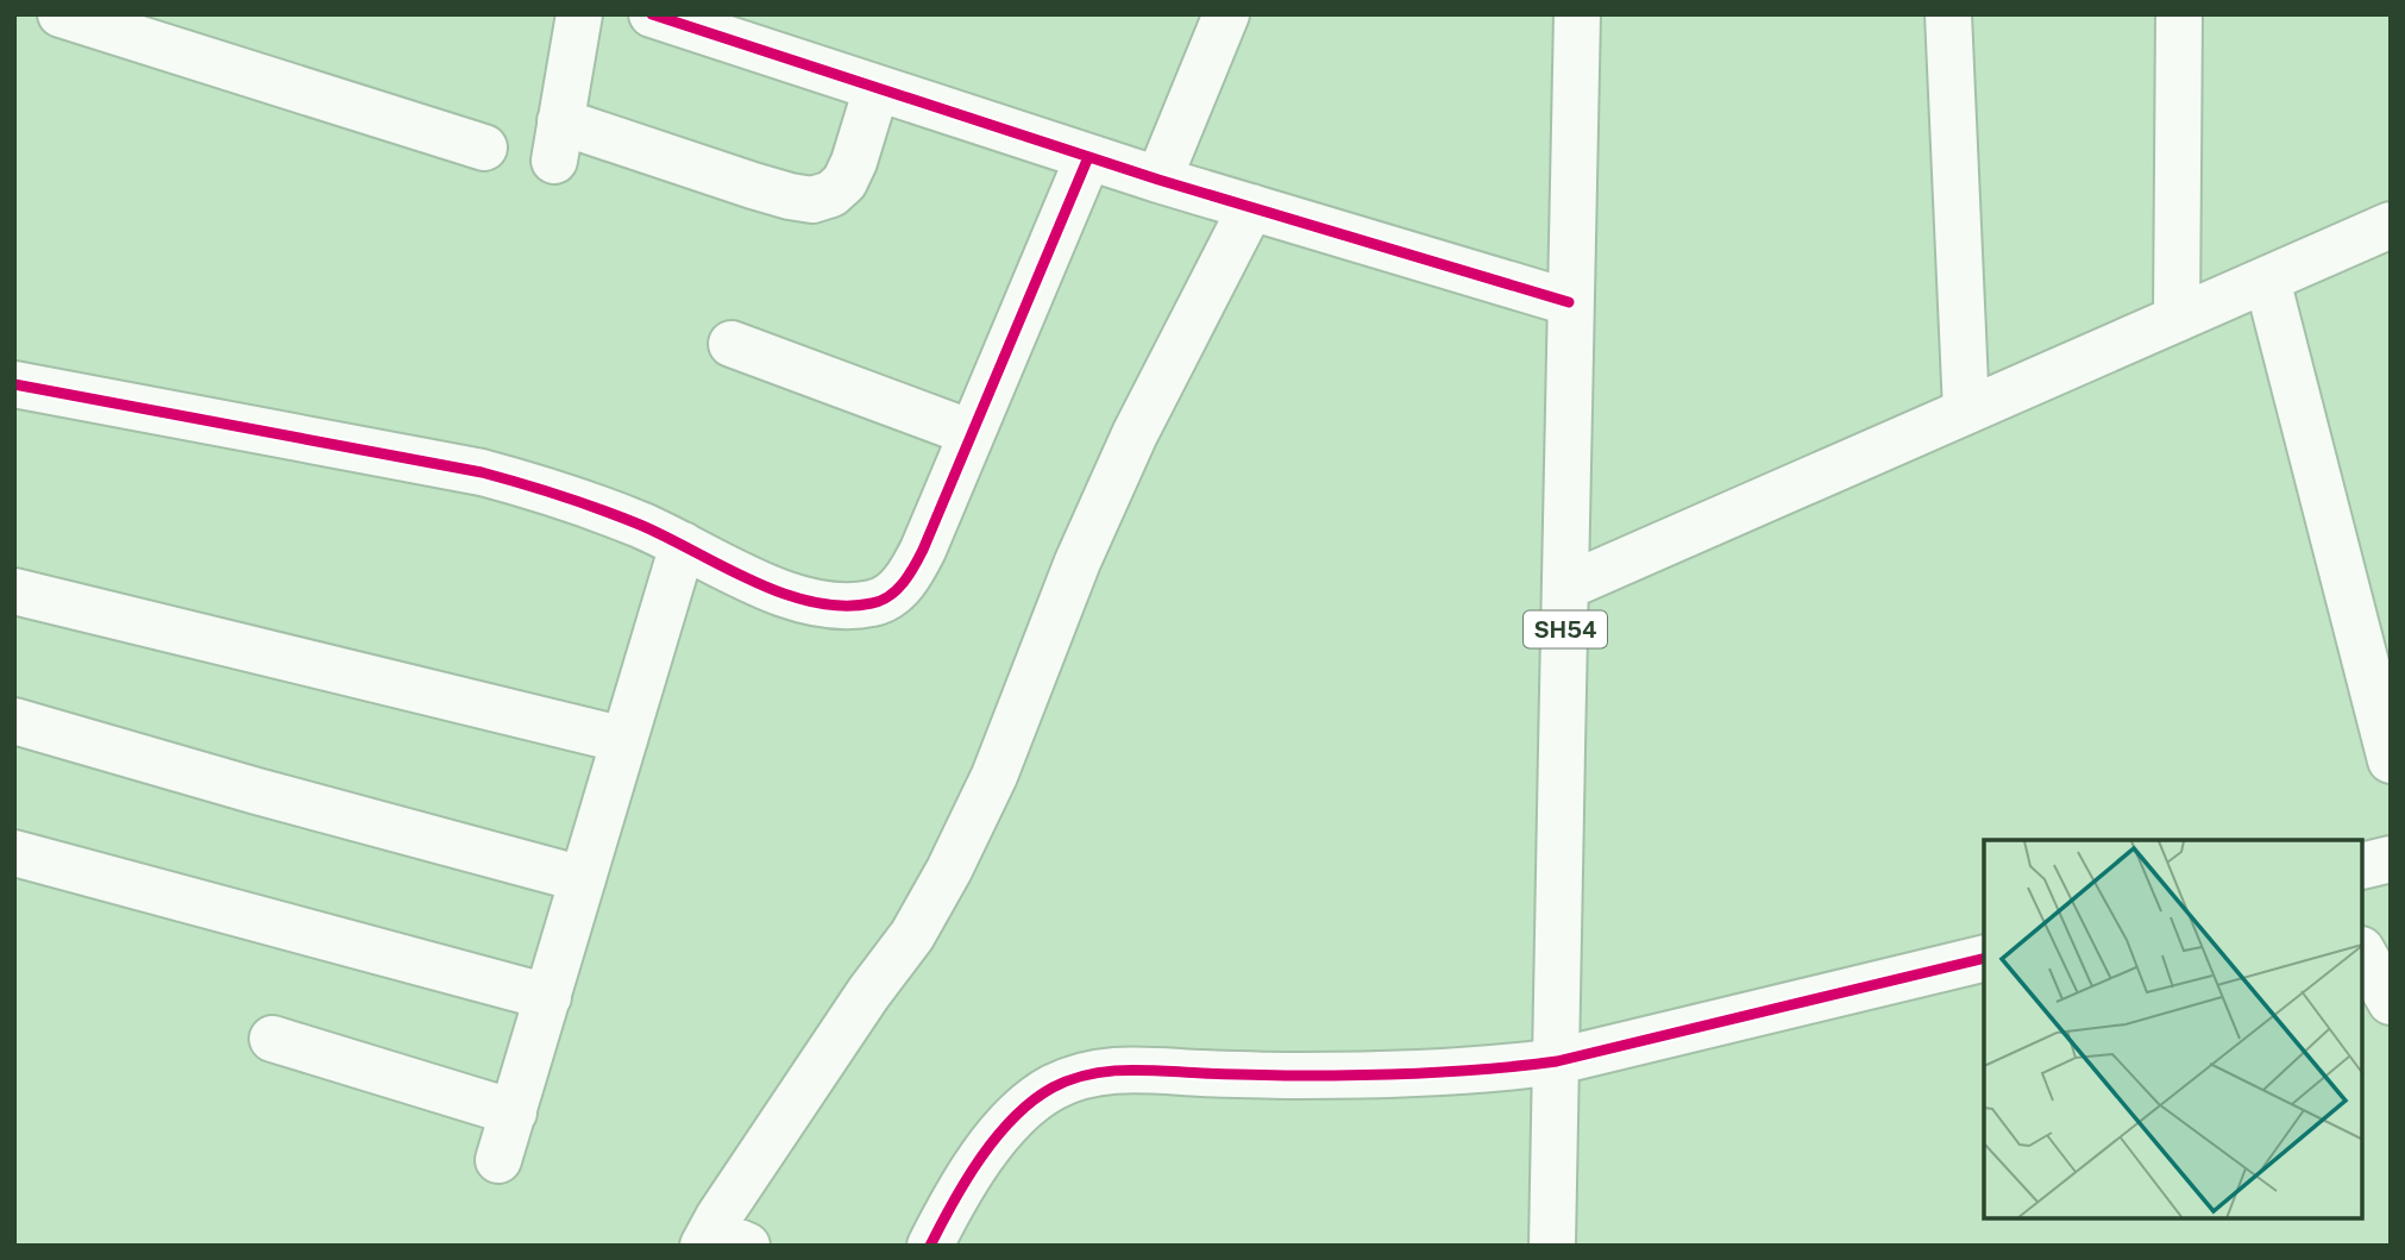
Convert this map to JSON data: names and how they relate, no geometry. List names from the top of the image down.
{
  "streets": {
    "street": ["SH54"]
  }
}
